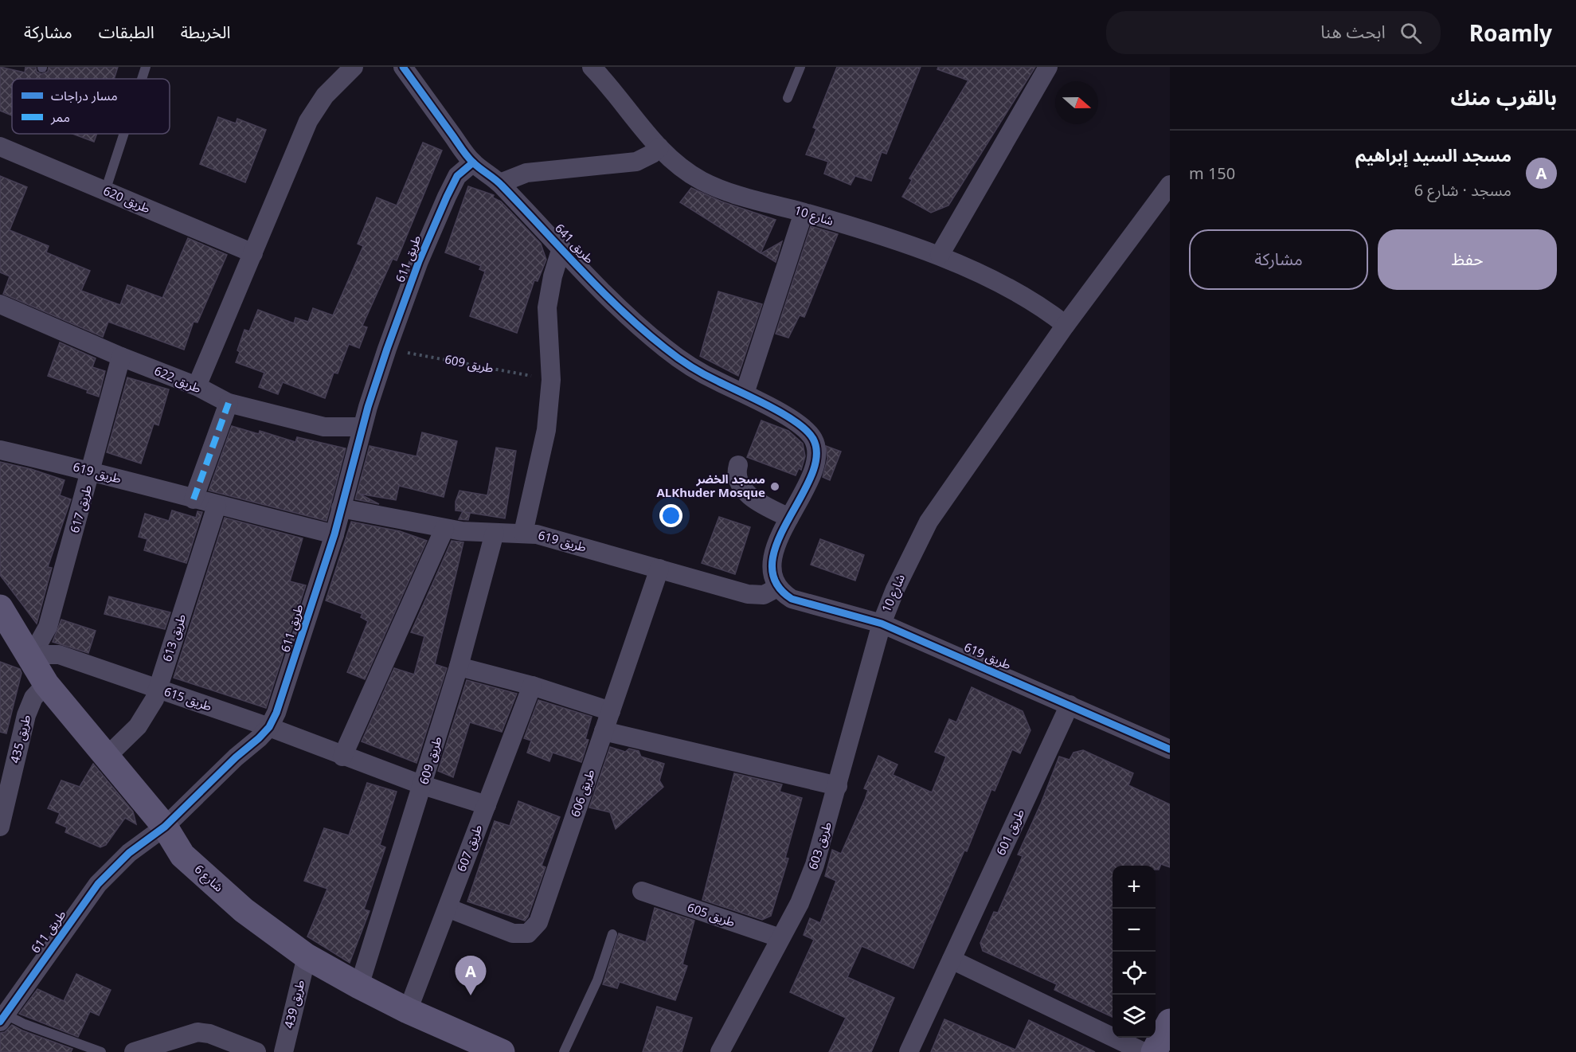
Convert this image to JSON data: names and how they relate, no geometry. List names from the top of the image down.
{
  "streets": {
    "street": [
      "طريق 620",
      "شارع 10",
      "طريق 641",
      "طريق 611",
      "طريق 609",
      "طريق 622",
      "طريق 619",
      "طريق 617",
      "طريق 613",
      "طريق 615",
      "طريق 435",
      "طريق 606",
      "طريق 601",
      "طريق 603",
      "طريق 607",
      "شارع 6",
      "طريق 605",
      "طريق 439"
    ]
  },
  "crossings": [
    ["شارع 10", "طريق 619"],
    ["شارع 10", "طريق 603"],
    ["طريق 641", "طريق 611"],
    ["طريق 611", "طريق 609"],
    ["طريق 611", "طريق 622"],
    ["طريق 611", "طريق 619"],
    ["طريق 611", "طريق 615"],
    ["طريق 611", "شارع 6"],
    ["طريق 609", "طريق 619"],
    ["طريق 609", "طريق 615"],
    ["طريق 609", "شارع 6"],
    ["طريق 622", "طريق 617"],
    ["طريق 619", "طريق 617"],
    ["طريق 619", "طريق 613"],
    ["طريق 619", "طريق 606"],
    ["طريق 619", "طريق 601"],
    ["طريق 619", "طريق 603"],
    ["طريق 617", "طريق 615"],
    ["طريق 617", "شارع 6"],
    ["طريق 613", "طريق 615"],
    ["طريق 613", "شارع 6"],
    ["طريق 615", "طريق 607"],
    ["طريق 615", "شارع 6"],
    ["طريق 435", "شارع 6"],
    ["طريق 606", "طريق 607"],
    ["طريق 603", "طريق 605"],
    ["طريق 607", "شارع 6"],
    ["شارع 6", "طريق 439"]
  ],
  "places": ["مسجد الخضر ALKhuder Mosque"],
  "legend": ["مسار دراجات", "ممر"],
  "north": "right",
  "page": {
    "header": "Roamly",
    "search": "ابحث هنا",
    "nav": ["الخريطة", "الطبقات", "مشاركة"],
    "heading": "بالقرب منك",
    "list": [
      {
        "mark": "A",
        "name": "مسجد السيد إبراهيم",
        "note": "مسجد · شارع 6",
        "value": "150 m"
      }
    ],
    "buttons": ["حفظ", "مشاركة"],
    "map_buttons": ["+", "−"],
    "pins": "A"
  }
}
